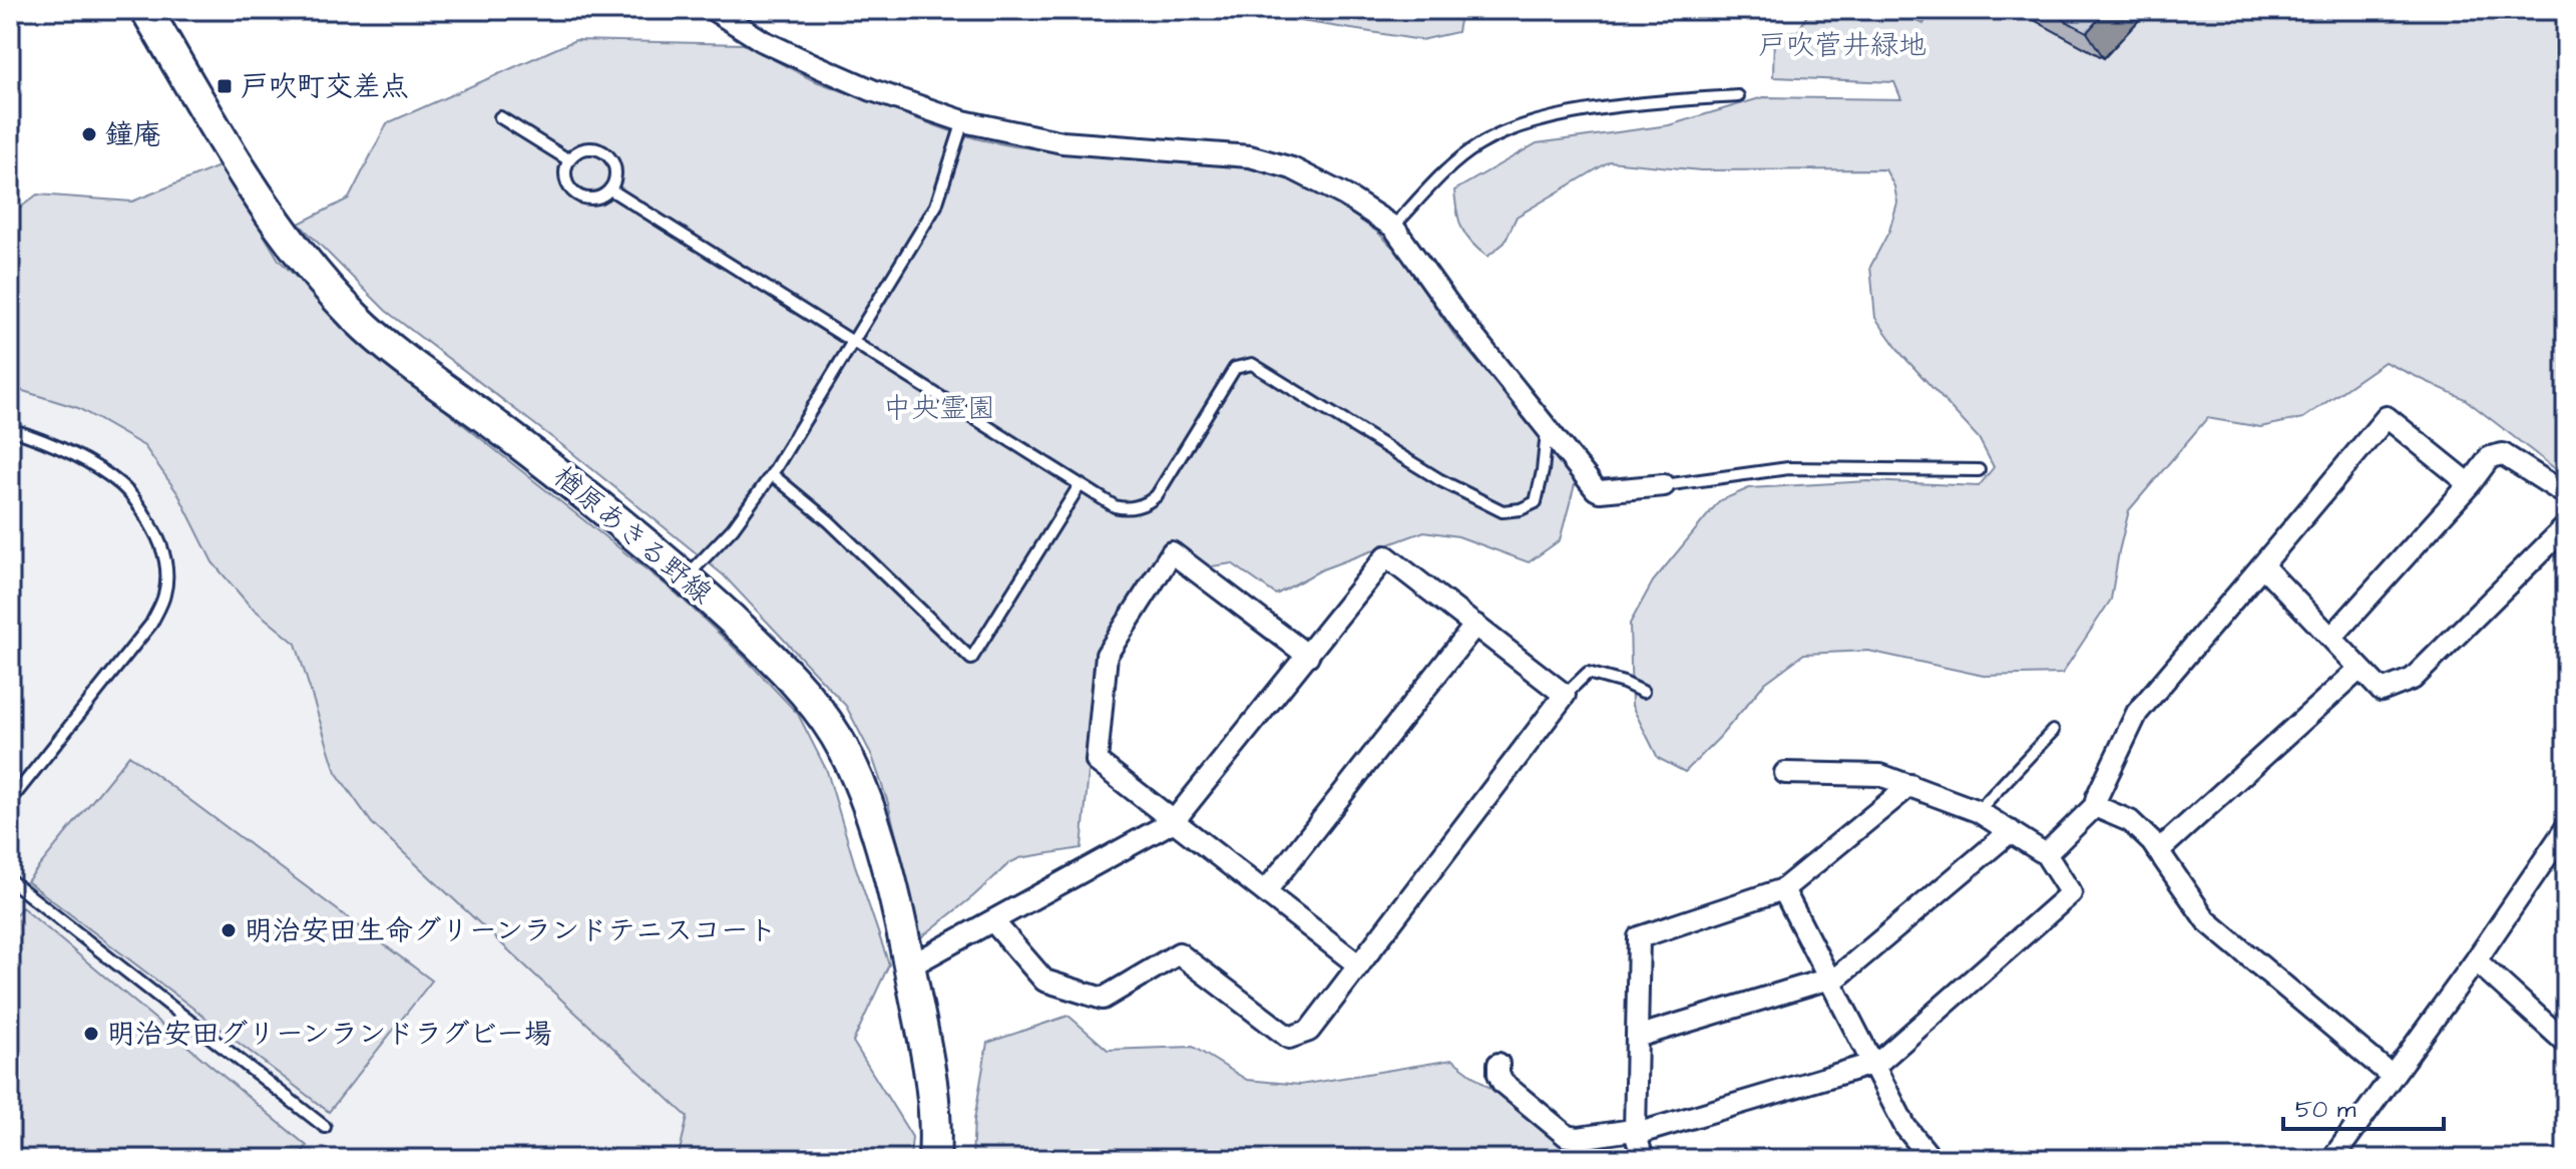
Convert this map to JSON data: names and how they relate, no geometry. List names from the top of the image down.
{
  "streets": {
    "main road": ["楢原あきる野線"]
  },
  "parks": ["戸吹菅井緑地", "中央霊園"],
  "places": {
    "transit": ["戸吹町交差点"],
    "other": ["鐘庵", "明治安田生命グリーンランドテニスコート", "明治安田グリーンランドラグビー場"]
  },
  "scale_bar": "50 m"
}
